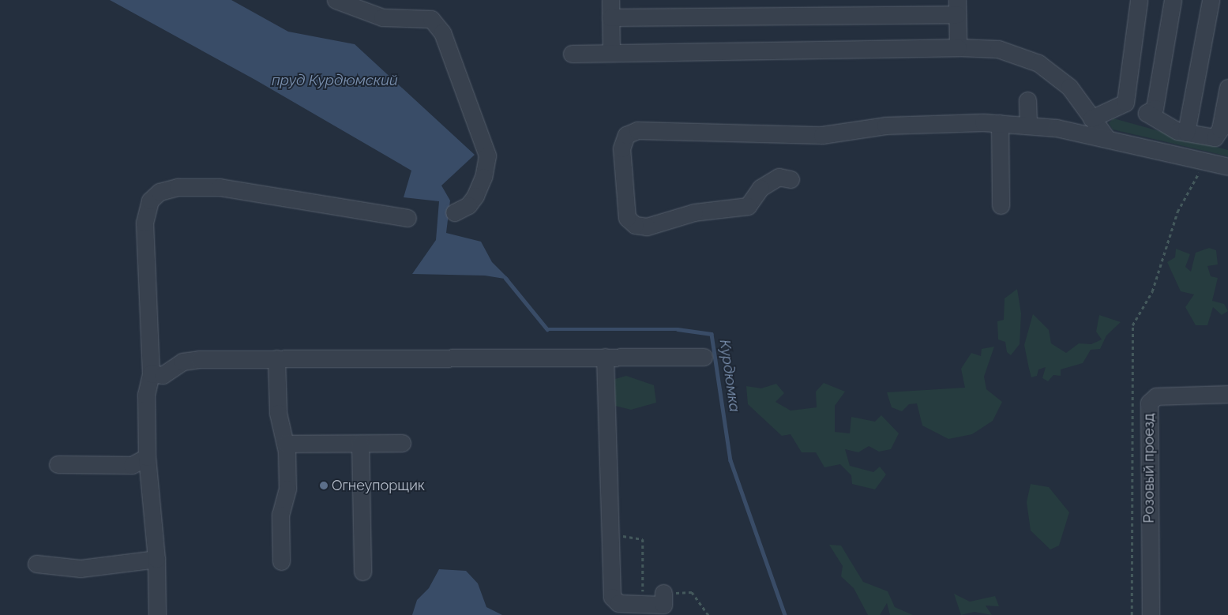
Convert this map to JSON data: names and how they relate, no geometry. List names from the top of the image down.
{
  "streets": {
    "street": ["Розовый проезд"]
  },
  "water": ["пруд Курдюмский", "Курдюмка"],
  "places": ["Огнеупорщик"]
}
